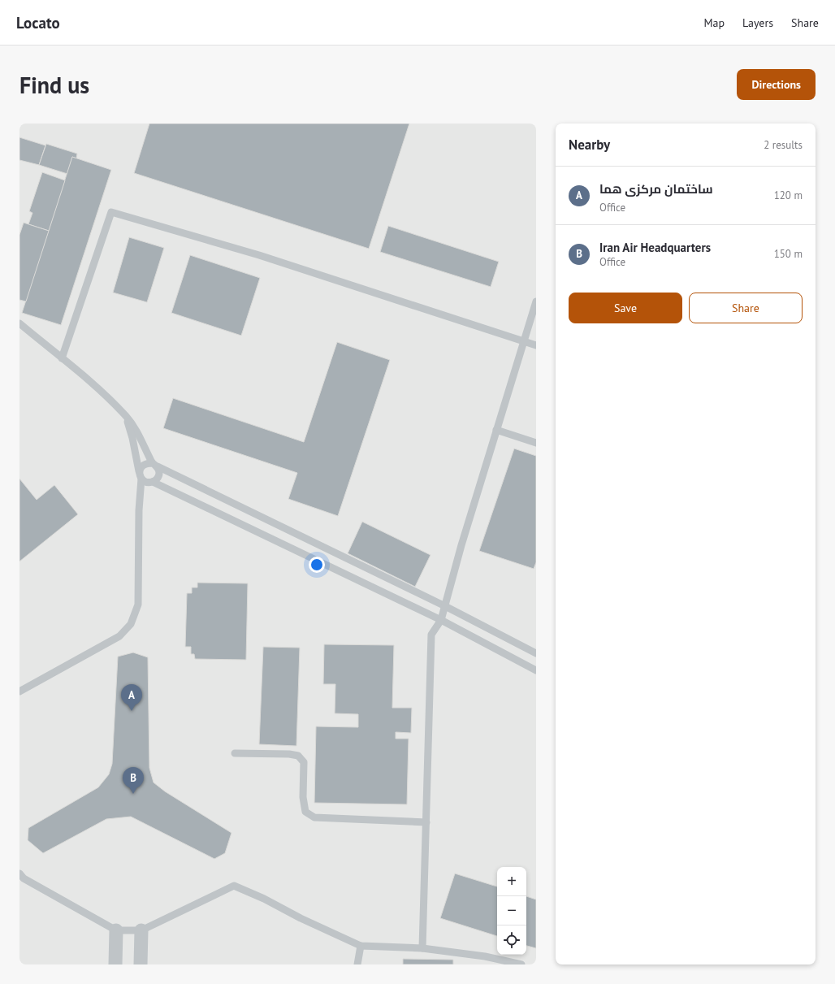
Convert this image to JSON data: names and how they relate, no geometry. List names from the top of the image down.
{
  "page": {
    "header": "Locato",
    "nav": ["Map", "Layers", "Share"],
    "buttons": [
      "Directions",
      ["Save", "Share"]
    ],
    "title": "Find us",
    "heading": ["Nearby", "2 results"],
    "list": [
      {
        "mark": "A",
        "name": "ساختمان مرکزی هما",
        "note": "Office",
        "value": "120 m"
      },
      {
        "mark": "B",
        "name": "Iran Air Headquarters",
        "note": "Office",
        "value": "150 m"
      }
    ],
    "pins": ["A", "B"],
    "map_buttons": ["+", "−"]
  }
}
